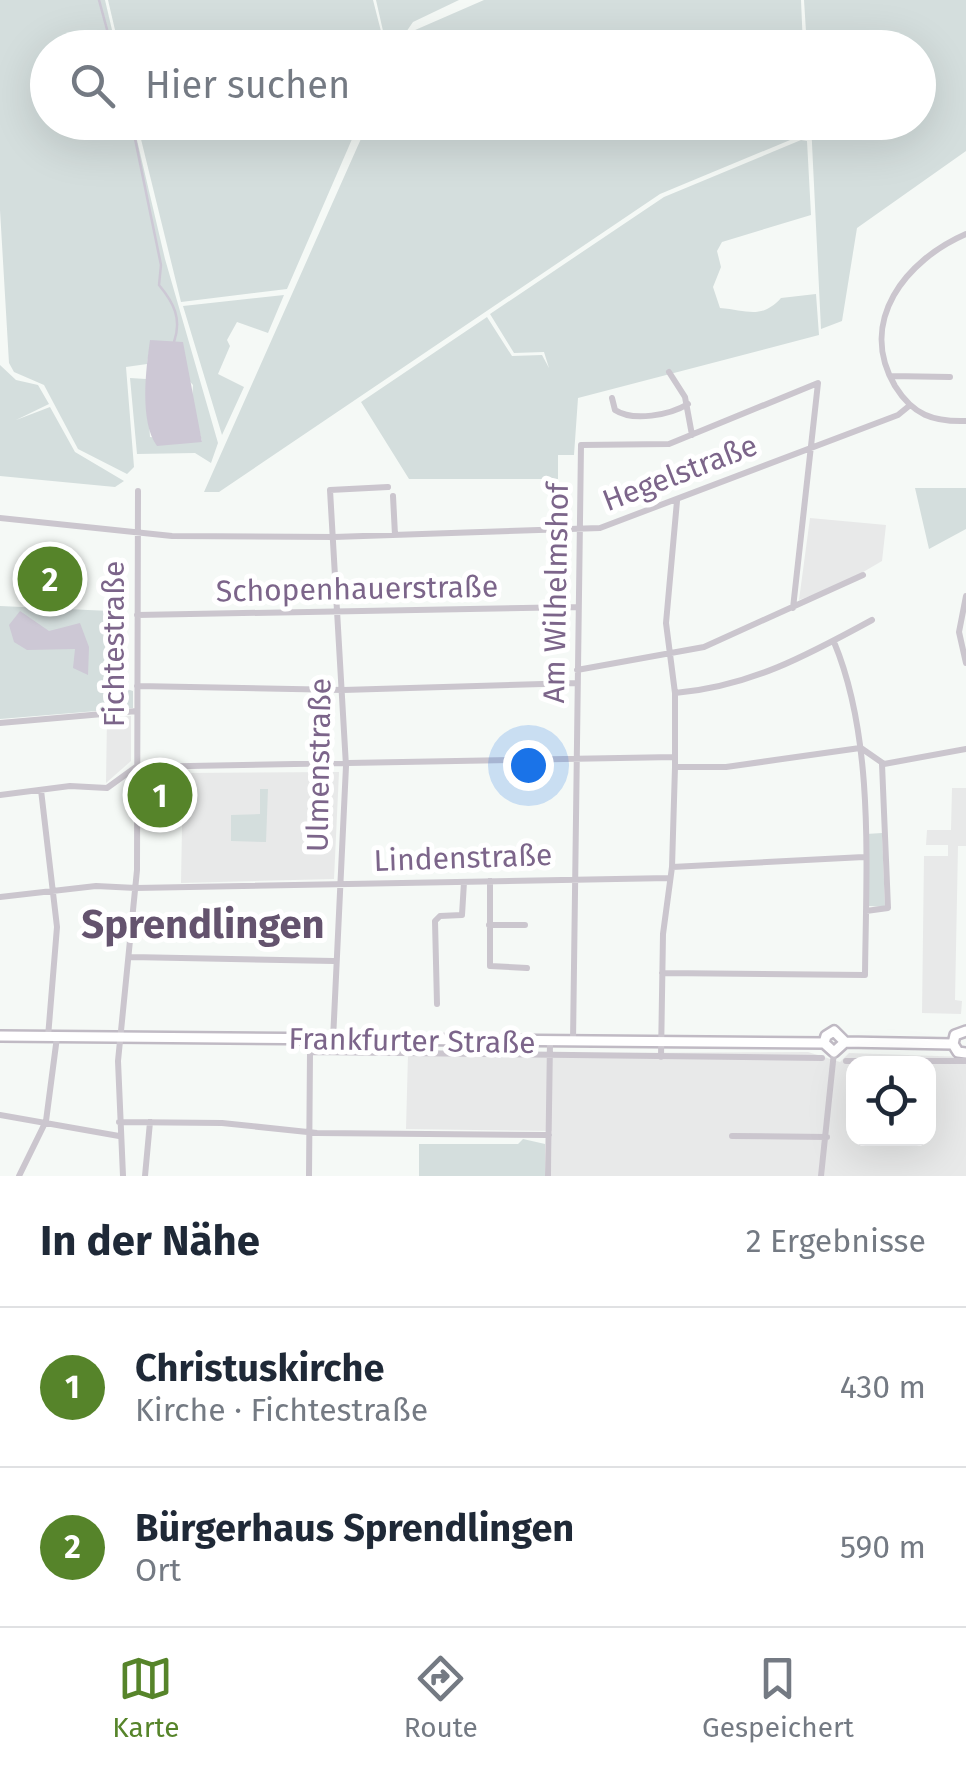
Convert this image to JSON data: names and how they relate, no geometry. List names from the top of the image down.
{
  "streets": {
    "street": [
      "Hegelstraße",
      "Schopenhauerstraße",
      "Am Wilhelmshof",
      "Fichtestraße",
      "Ulmenstraße",
      "Lindenstraße",
      "Frankfurter Straße"
    ]
  },
  "crossings": [
    ["Hegelstraße", "Am Wilhelmshof"],
    ["Hegelstraße", "Fichtestraße"],
    ["Hegelstraße", "Ulmenstraße"],
    ["Schopenhauerstraße", "Am Wilhelmshof"],
    ["Schopenhauerstraße", "Fichtestraße"],
    ["Schopenhauerstraße", "Ulmenstraße"],
    ["Am Wilhelmshof", "Lindenstraße"],
    ["Am Wilhelmshof", "Frankfurter Straße"],
    ["Fichtestraße", "Lindenstraße"],
    ["Fichtestraße", "Frankfurter Straße"],
    ["Ulmenstraße", "Lindenstraße"],
    ["Ulmenstraße", "Frankfurter Straße"]
  ],
  "districts": ["Sprendlingen"],
  "page": {
    "search": "Hier suchen",
    "pins": ["2", "1"],
    "heading": ["In der Nähe", "2 Ergebnisse"],
    "list": [
      {
        "mark": "1",
        "name": "Christuskirche",
        "note": "Kirche · Fichtestraße",
        "value": "430 m"
      },
      {
        "mark": "2",
        "name": "Bürgerhaus Sprendlingen",
        "note": "Ort",
        "value": "590 m"
      }
    ],
    "nav": ["Karte", "Route", "Gespeichert"]
  }
}
